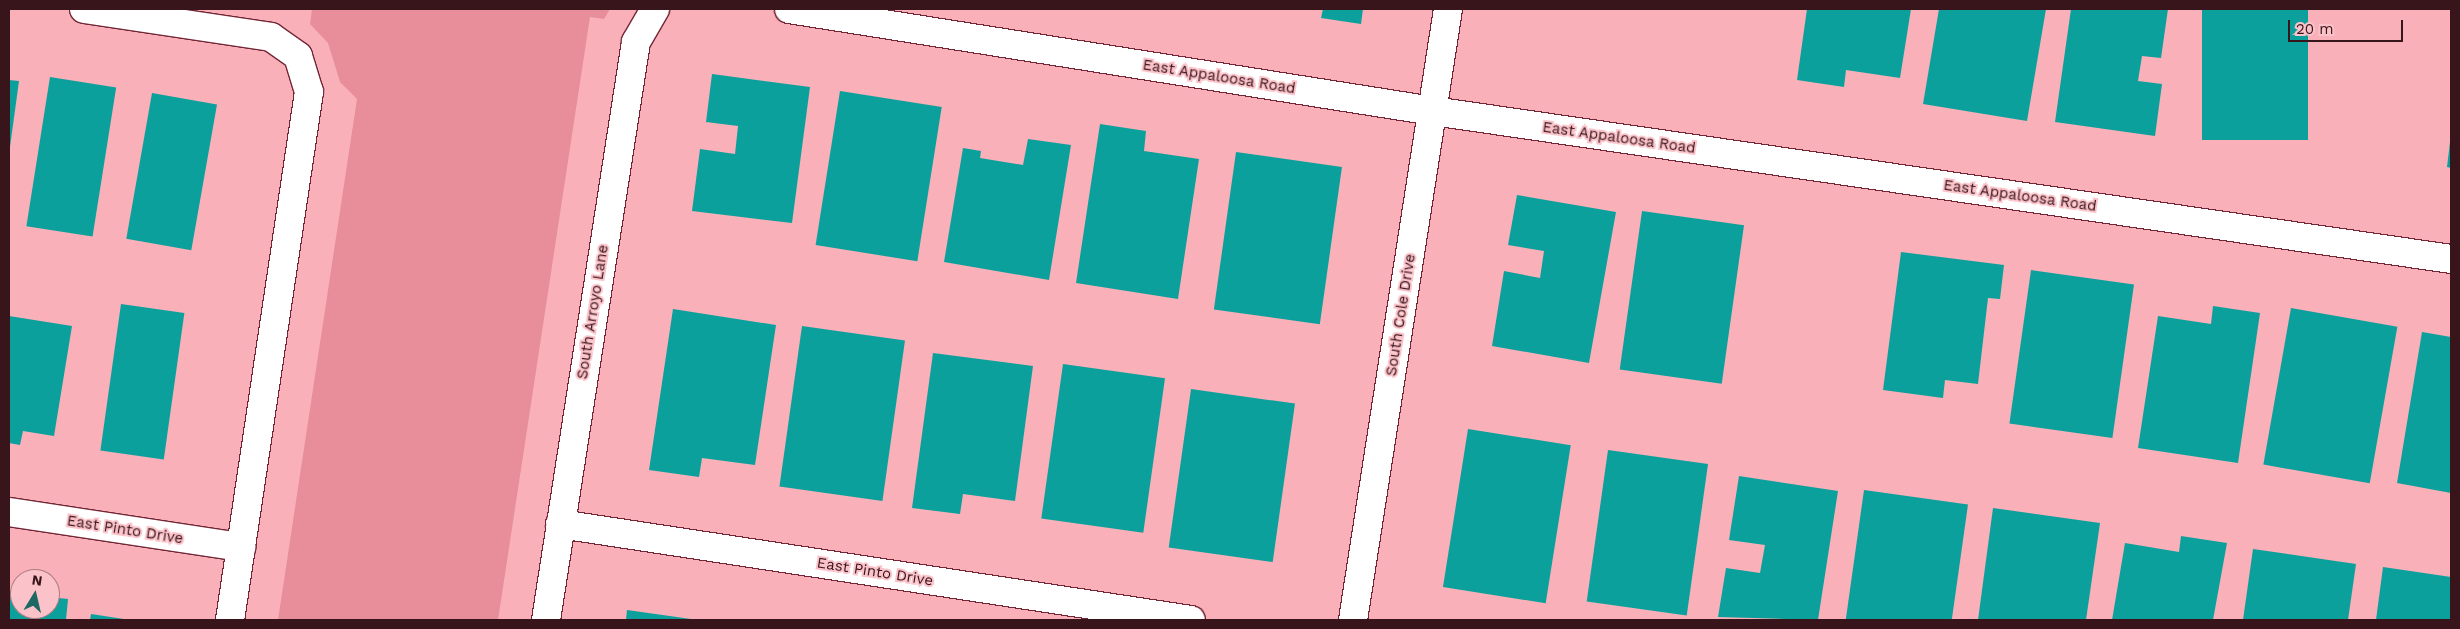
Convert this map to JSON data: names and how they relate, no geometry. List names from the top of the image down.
{
  "streets": {
    "street": [
      "East Appaloosa Road",
      "South Arroyo Lane",
      "South Cole Drive",
      "East Pinto Drive"
    ]
  },
  "crossings": [
    ["East Appaloosa Road", "South Cole Drive"],
    ["South Arroyo Lane", "East Pinto Drive"]
  ],
  "scale_bar": "20 m",
  "north": "top"
}
